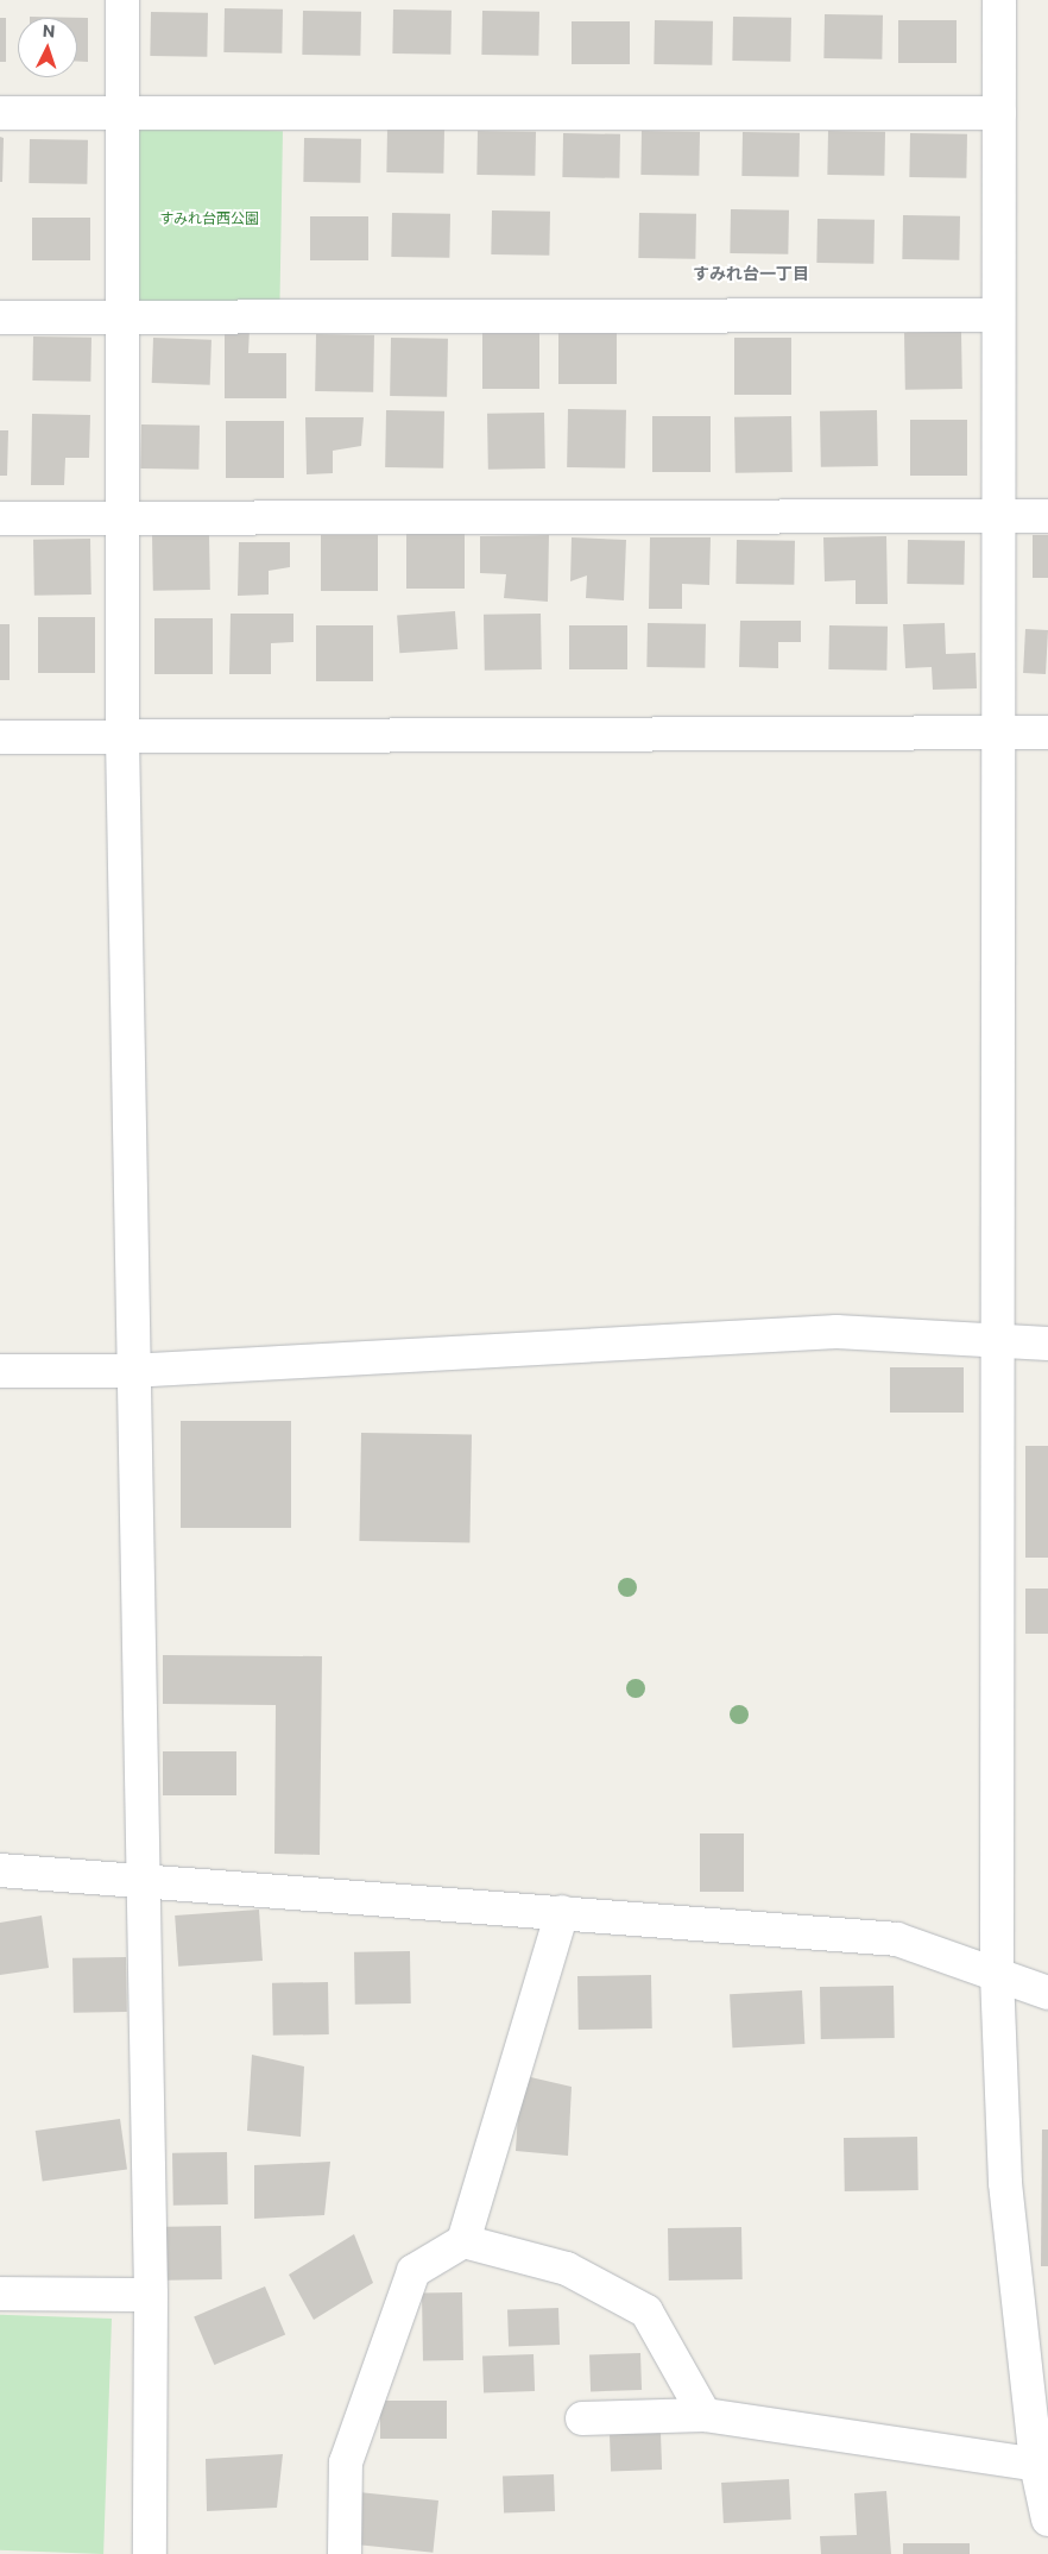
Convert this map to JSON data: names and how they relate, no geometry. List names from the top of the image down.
{
  "districts": ["すみれ台一丁目"],
  "parks": ["すみれ台西公園"],
  "north": "top"
}
